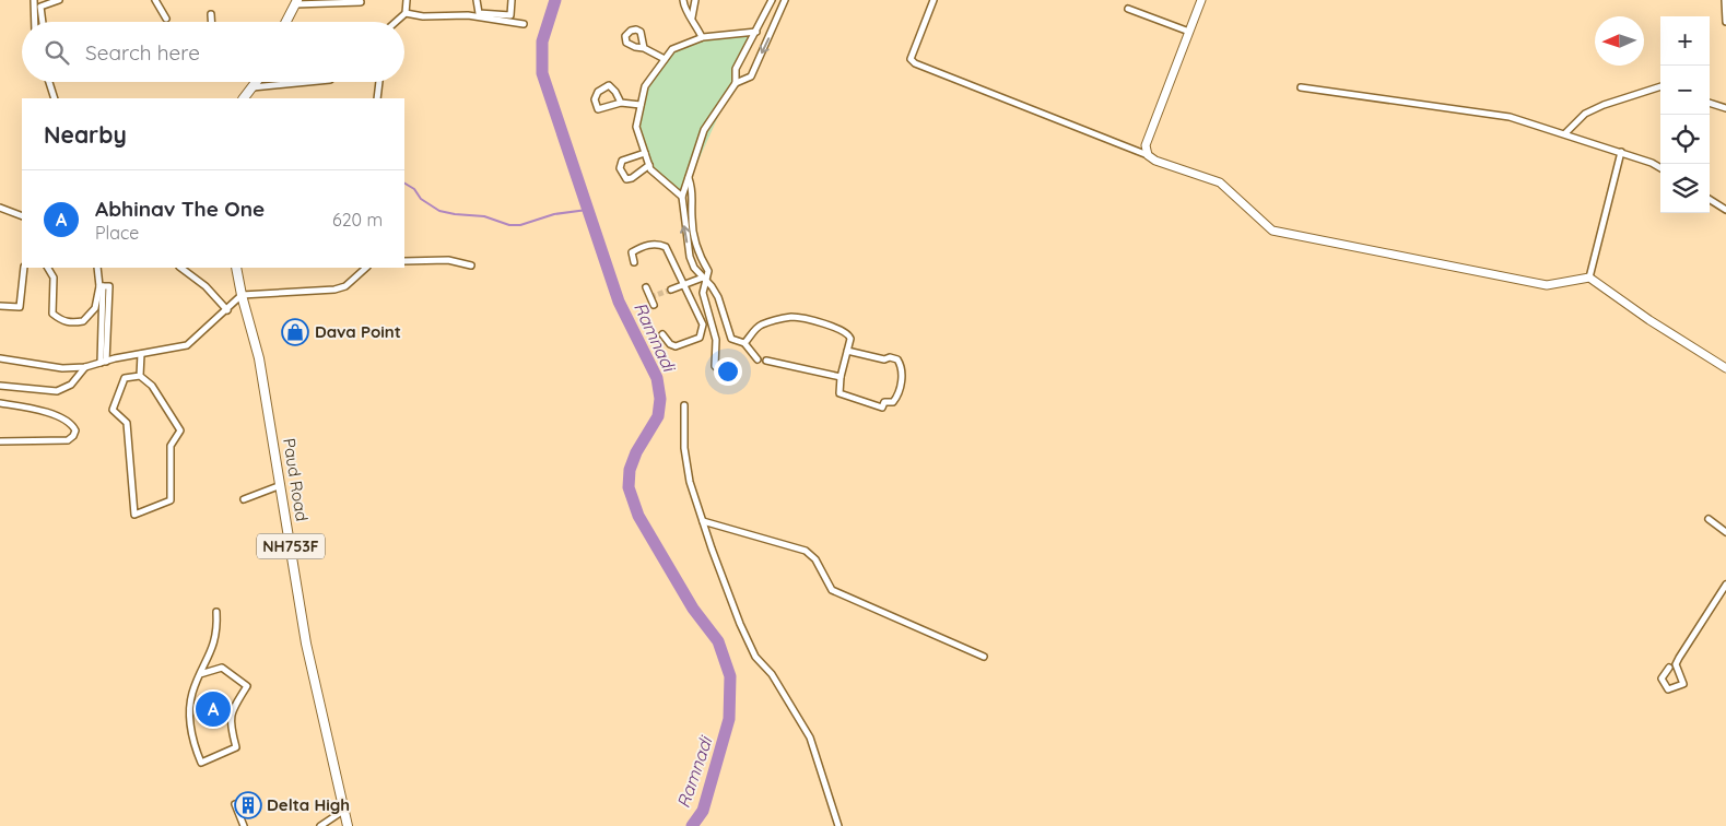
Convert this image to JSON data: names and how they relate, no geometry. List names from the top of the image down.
{
  "streets": {
    "main road": ["Paud Road", "NH753F"]
  },
  "water": ["Ramnadi"],
  "places": {
    "shop": ["Dava Point"],
    "building": ["Delta High"]
  },
  "north": "left",
  "page": {
    "map_buttons": ["+", "−"],
    "search": "Search here",
    "heading": "Nearby",
    "list": [
      {
        "mark": "A",
        "name": "Abhinav The One",
        "note": "Place",
        "value": "620 m"
      }
    ],
    "pins": "A"
  }
}
